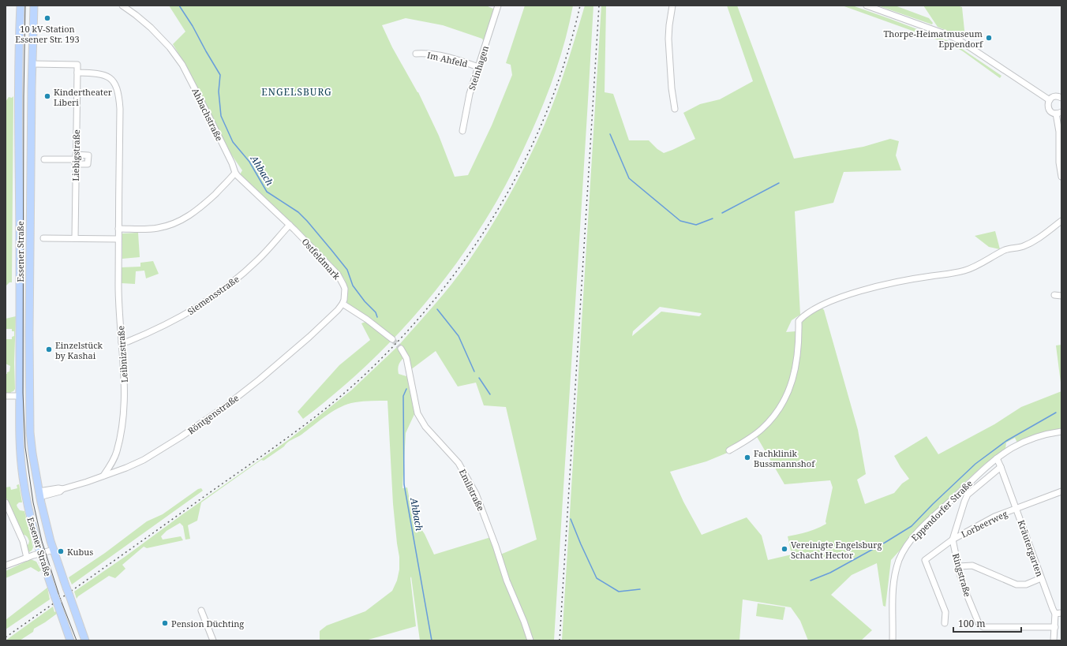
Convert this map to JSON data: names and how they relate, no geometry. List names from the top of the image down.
{
  "streets": {
    "main road": ["Essener Straße"],
    "street": [
      "Im Ahfeld",
      "Steinhagen",
      "Ahbachstraße",
      "Liebigstraße",
      "Ostfeldmark",
      "Siemensstraße",
      "Leibnizstraße",
      "Röntgenstraße",
      "Emilstraße",
      "Eppendorfer Straße",
      "Lorbeerweg",
      "Kräutergarten",
      "Ringstraße"
    ]
  },
  "crossings": [
    ["Im Ahfeld", "Steinhagen"],
    ["Ahbachstraße", "Ostfeldmark"],
    ["Ahbachstraße", "Siemensstraße"],
    ["Liebigstraße", "Leibnizstraße"],
    ["Essener Straße", "Röntgenstraße"],
    ["Ostfeldmark", "Siemensstraße"],
    ["Ostfeldmark", "Röntgenstraße"],
    ["Siemensstraße", "Leibnizstraße"],
    ["Leibnizstraße", "Röntgenstraße"],
    ["Eppendorfer Straße", "Kräutergarten"],
    ["Lorbeerweg", "Kräutergarten"],
    ["Lorbeerweg", "Ringstraße"],
    ["Kräutergarten", "Ringstraße"]
  ],
  "districts": ["ENGELSBURG"],
  "water": ["Ahbach"],
  "places": [
    "10 kV-Station Essener Str. 193",
    "Thorpe-Heimatmuseum Eppendorf",
    "Kindertheater Liberi",
    "Einzelstück by Kashai",
    "Fachklinik Bussmannshof",
    "Vereinigte Engelsburg Schacht Hector",
    "Kubus",
    "Pension Düchting"
  ],
  "scale_bar": "100 m"
}
